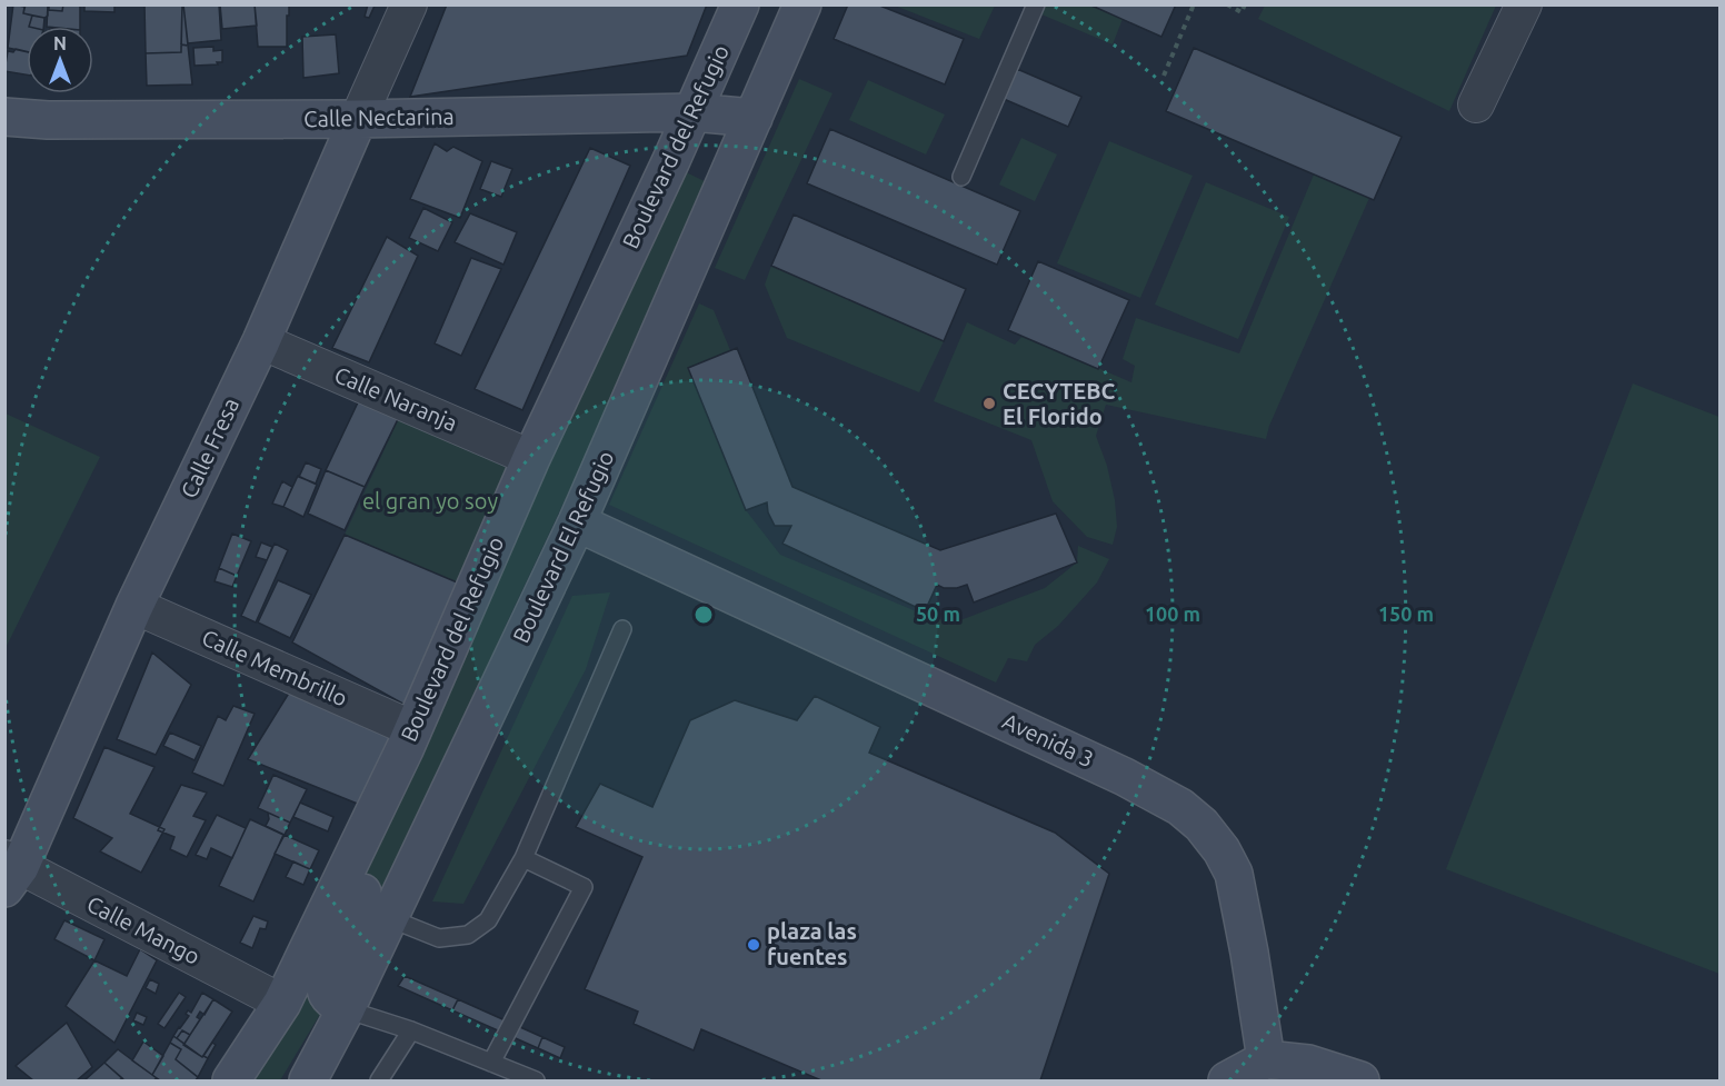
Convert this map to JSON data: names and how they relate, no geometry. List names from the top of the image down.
{
  "streets": {
    "street": [
      "Calle Nectarina",
      "Boulevard del Refugio",
      "Calle Naranja",
      "Calle Fresa",
      "Boulevard El Refugio",
      "Calle Membrillo",
      "Avenida 3",
      "Calle Mango"
    ]
  },
  "crossings": [
    ["Calle Nectarina", "Boulevard del Refugio"],
    ["Calle Nectarina", "Calle Fresa"],
    ["Calle Nectarina", "Boulevard El Refugio"],
    ["Boulevard del Refugio", "Calle Naranja"],
    ["Boulevard del Refugio", "Calle Membrillo"],
    ["Boulevard del Refugio", "Calle Mango"],
    ["Calle Naranja", "Calle Fresa"],
    ["Calle Fresa", "Calle Membrillo"],
    ["Calle Fresa", "Calle Mango"],
    ["Boulevard El Refugio", "Avenida 3"]
  ],
  "parks": ["el gran yo soy"],
  "places": ["CECYTEBC El Florido", "plaza las fuentes"],
  "north": "top",
  "rings": ["50 m", "100 m", "150 m"]
}
